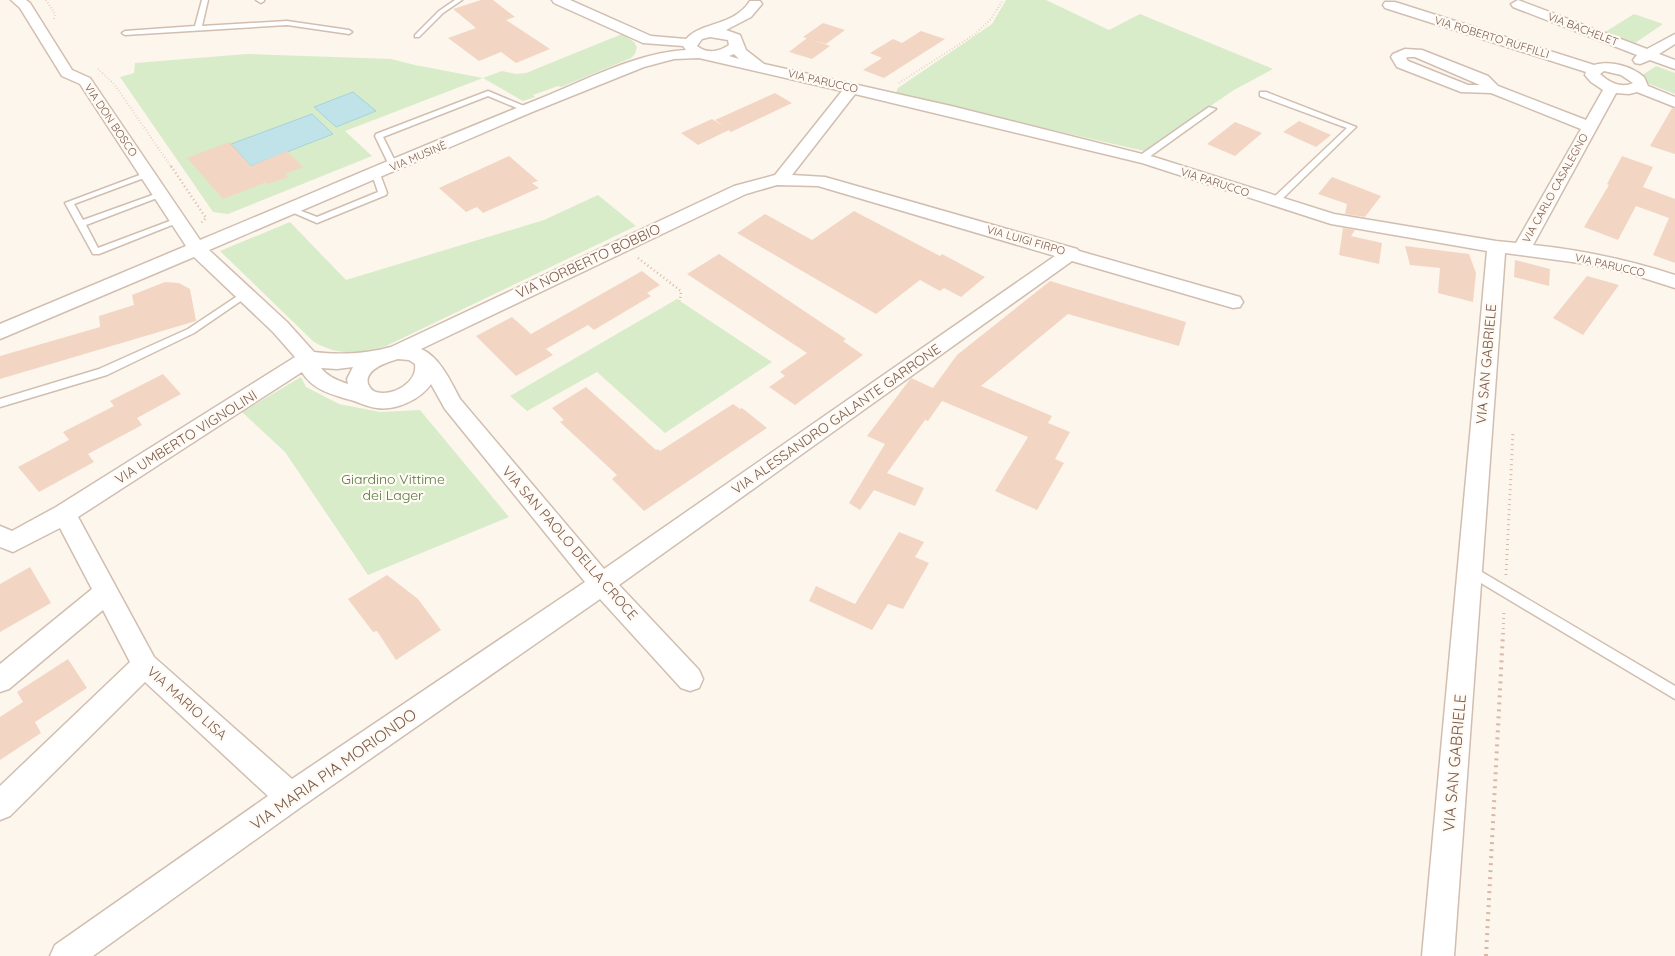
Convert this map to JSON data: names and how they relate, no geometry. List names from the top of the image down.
{
  "streets": {
    "street": [
      "VIA BACHELET",
      "VIA ROBERTO RUFFILLI",
      "VIA PARUCCO",
      "VIA DON BOSCO",
      "VIA MUSINÈ",
      "VIA CARLO CASALEGNO",
      "VIA LUIGI FIRPO",
      "VIA NORBERTO BOBBIO",
      "VIA SAN GABRIELE",
      "VIA ALESSANDRO GALANTE GARRONE",
      "VIA UMBERTO VIGNOLINI",
      "VIA SAN PAOLO DELLA CROCE",
      "VIA MARIO LISA",
      "VIA MARIA PIA MORIONDO"
    ]
  },
  "crossings": [
    ["VIA PARUCCO", "VIA CARLO CASALEGNO"],
    ["VIA PARUCCO", "VIA SAN GABRIELE"],
    ["VIA DON BOSCO", "VIA MUSINÈ"],
    ["VIA LUIGI FIRPO", "VIA NORBERTO BOBBIO"],
    ["VIA LUIGI FIRPO", "VIA ALESSANDRO GALANTE GARRONE"],
    ["VIA NORBERTO BOBBIO", "VIA SAN PAOLO DELLA CROCE"],
    ["VIA ALESSANDRO GALANTE GARRONE", "VIA SAN PAOLO DELLA CROCE"],
    ["VIA ALESSANDRO GALANTE GARRONE", "VIA MARIA PIA MORIONDO"],
    ["VIA UMBERTO VIGNOLINI", "VIA MARIO LISA"],
    ["VIA SAN PAOLO DELLA CROCE", "VIA MARIA PIA MORIONDO"],
    ["VIA MARIO LISA", "VIA MARIA PIA MORIONDO"]
  ],
  "parks": ["Giardino Vittime dei Lager"]
}
